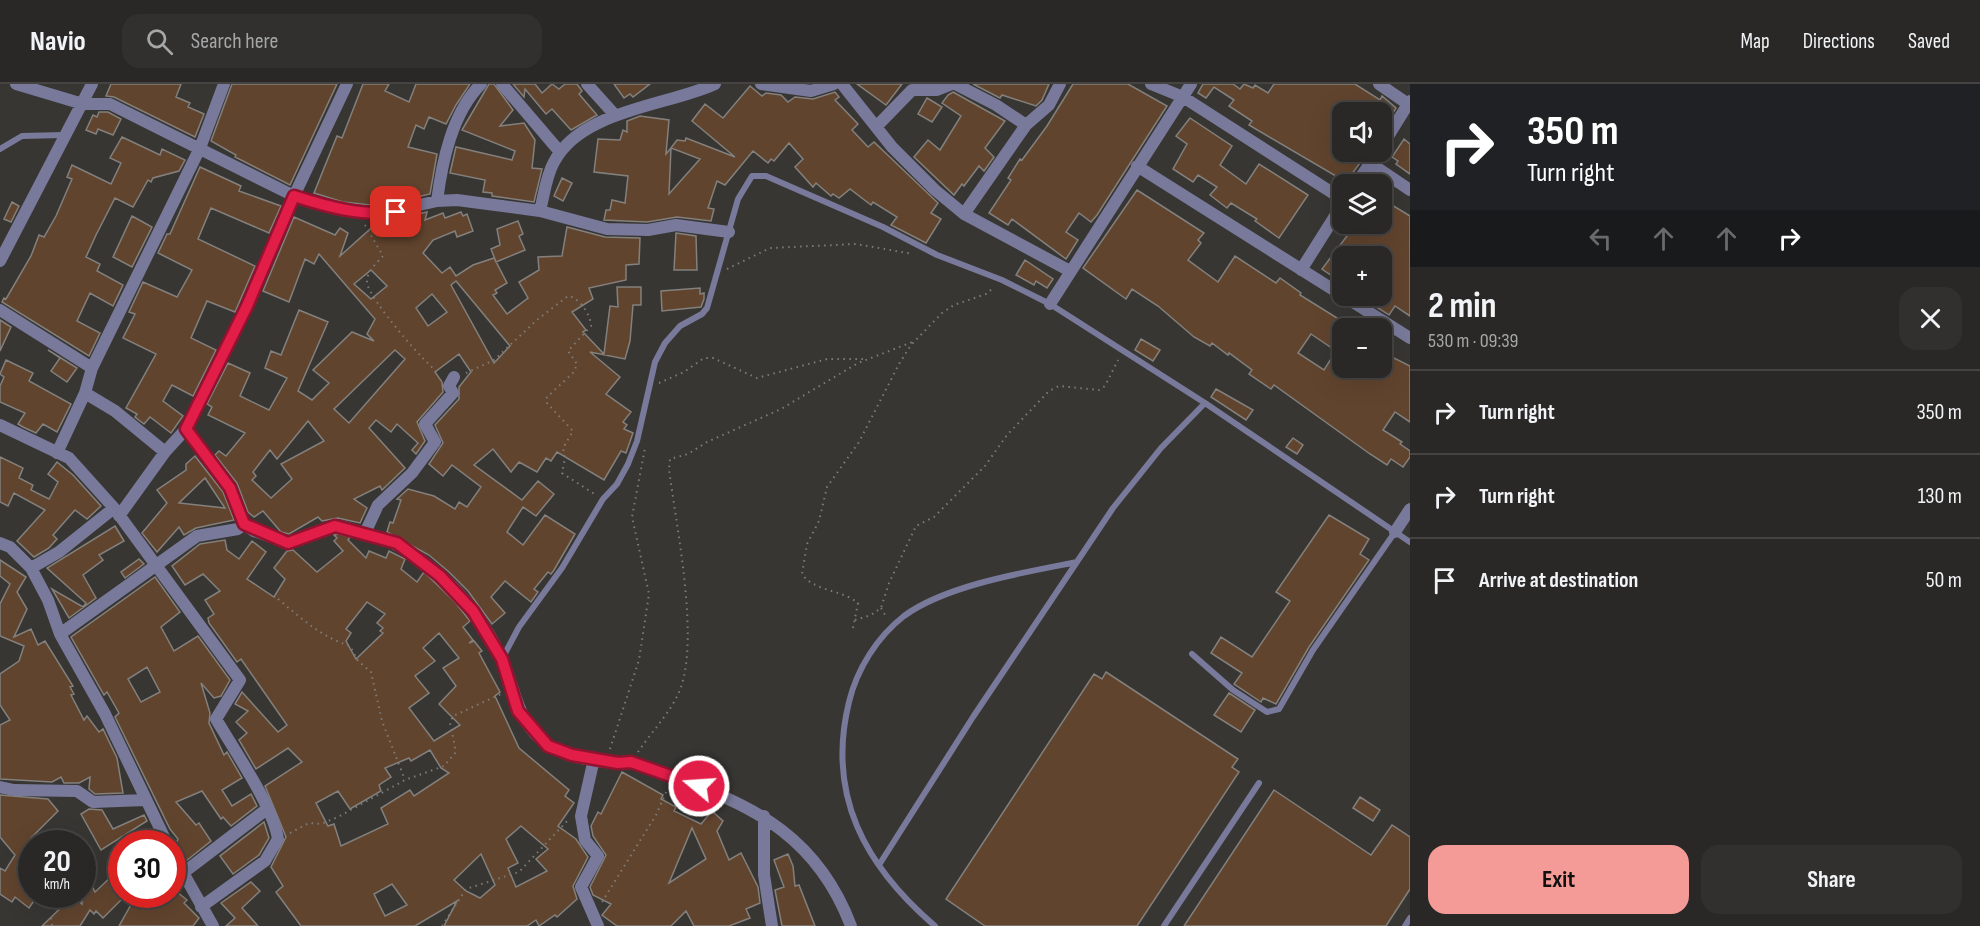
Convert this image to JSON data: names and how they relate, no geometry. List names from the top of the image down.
{
  "page": {
    "header": "Navio",
    "search": "Search here",
    "nav": ["Map", "Directions", "Saved"],
    "turn": ["350 m", "Turn right"],
    "map_buttons": ["+", "−"],
    "heading": ["2 min", "530 m · 09:39"],
    "list": [
      {
        "name": "Turn right",
        "value": "350 m"
      },
      {
        "name": "Turn right",
        "value": "130 m"
      },
      {
        "name": "Arrive at destination",
        "value": "50 m"
      }
    ],
    "speed": "20 km/h",
    "limit": "30",
    "buttons": ["Exit", "Share"]
  }
}
